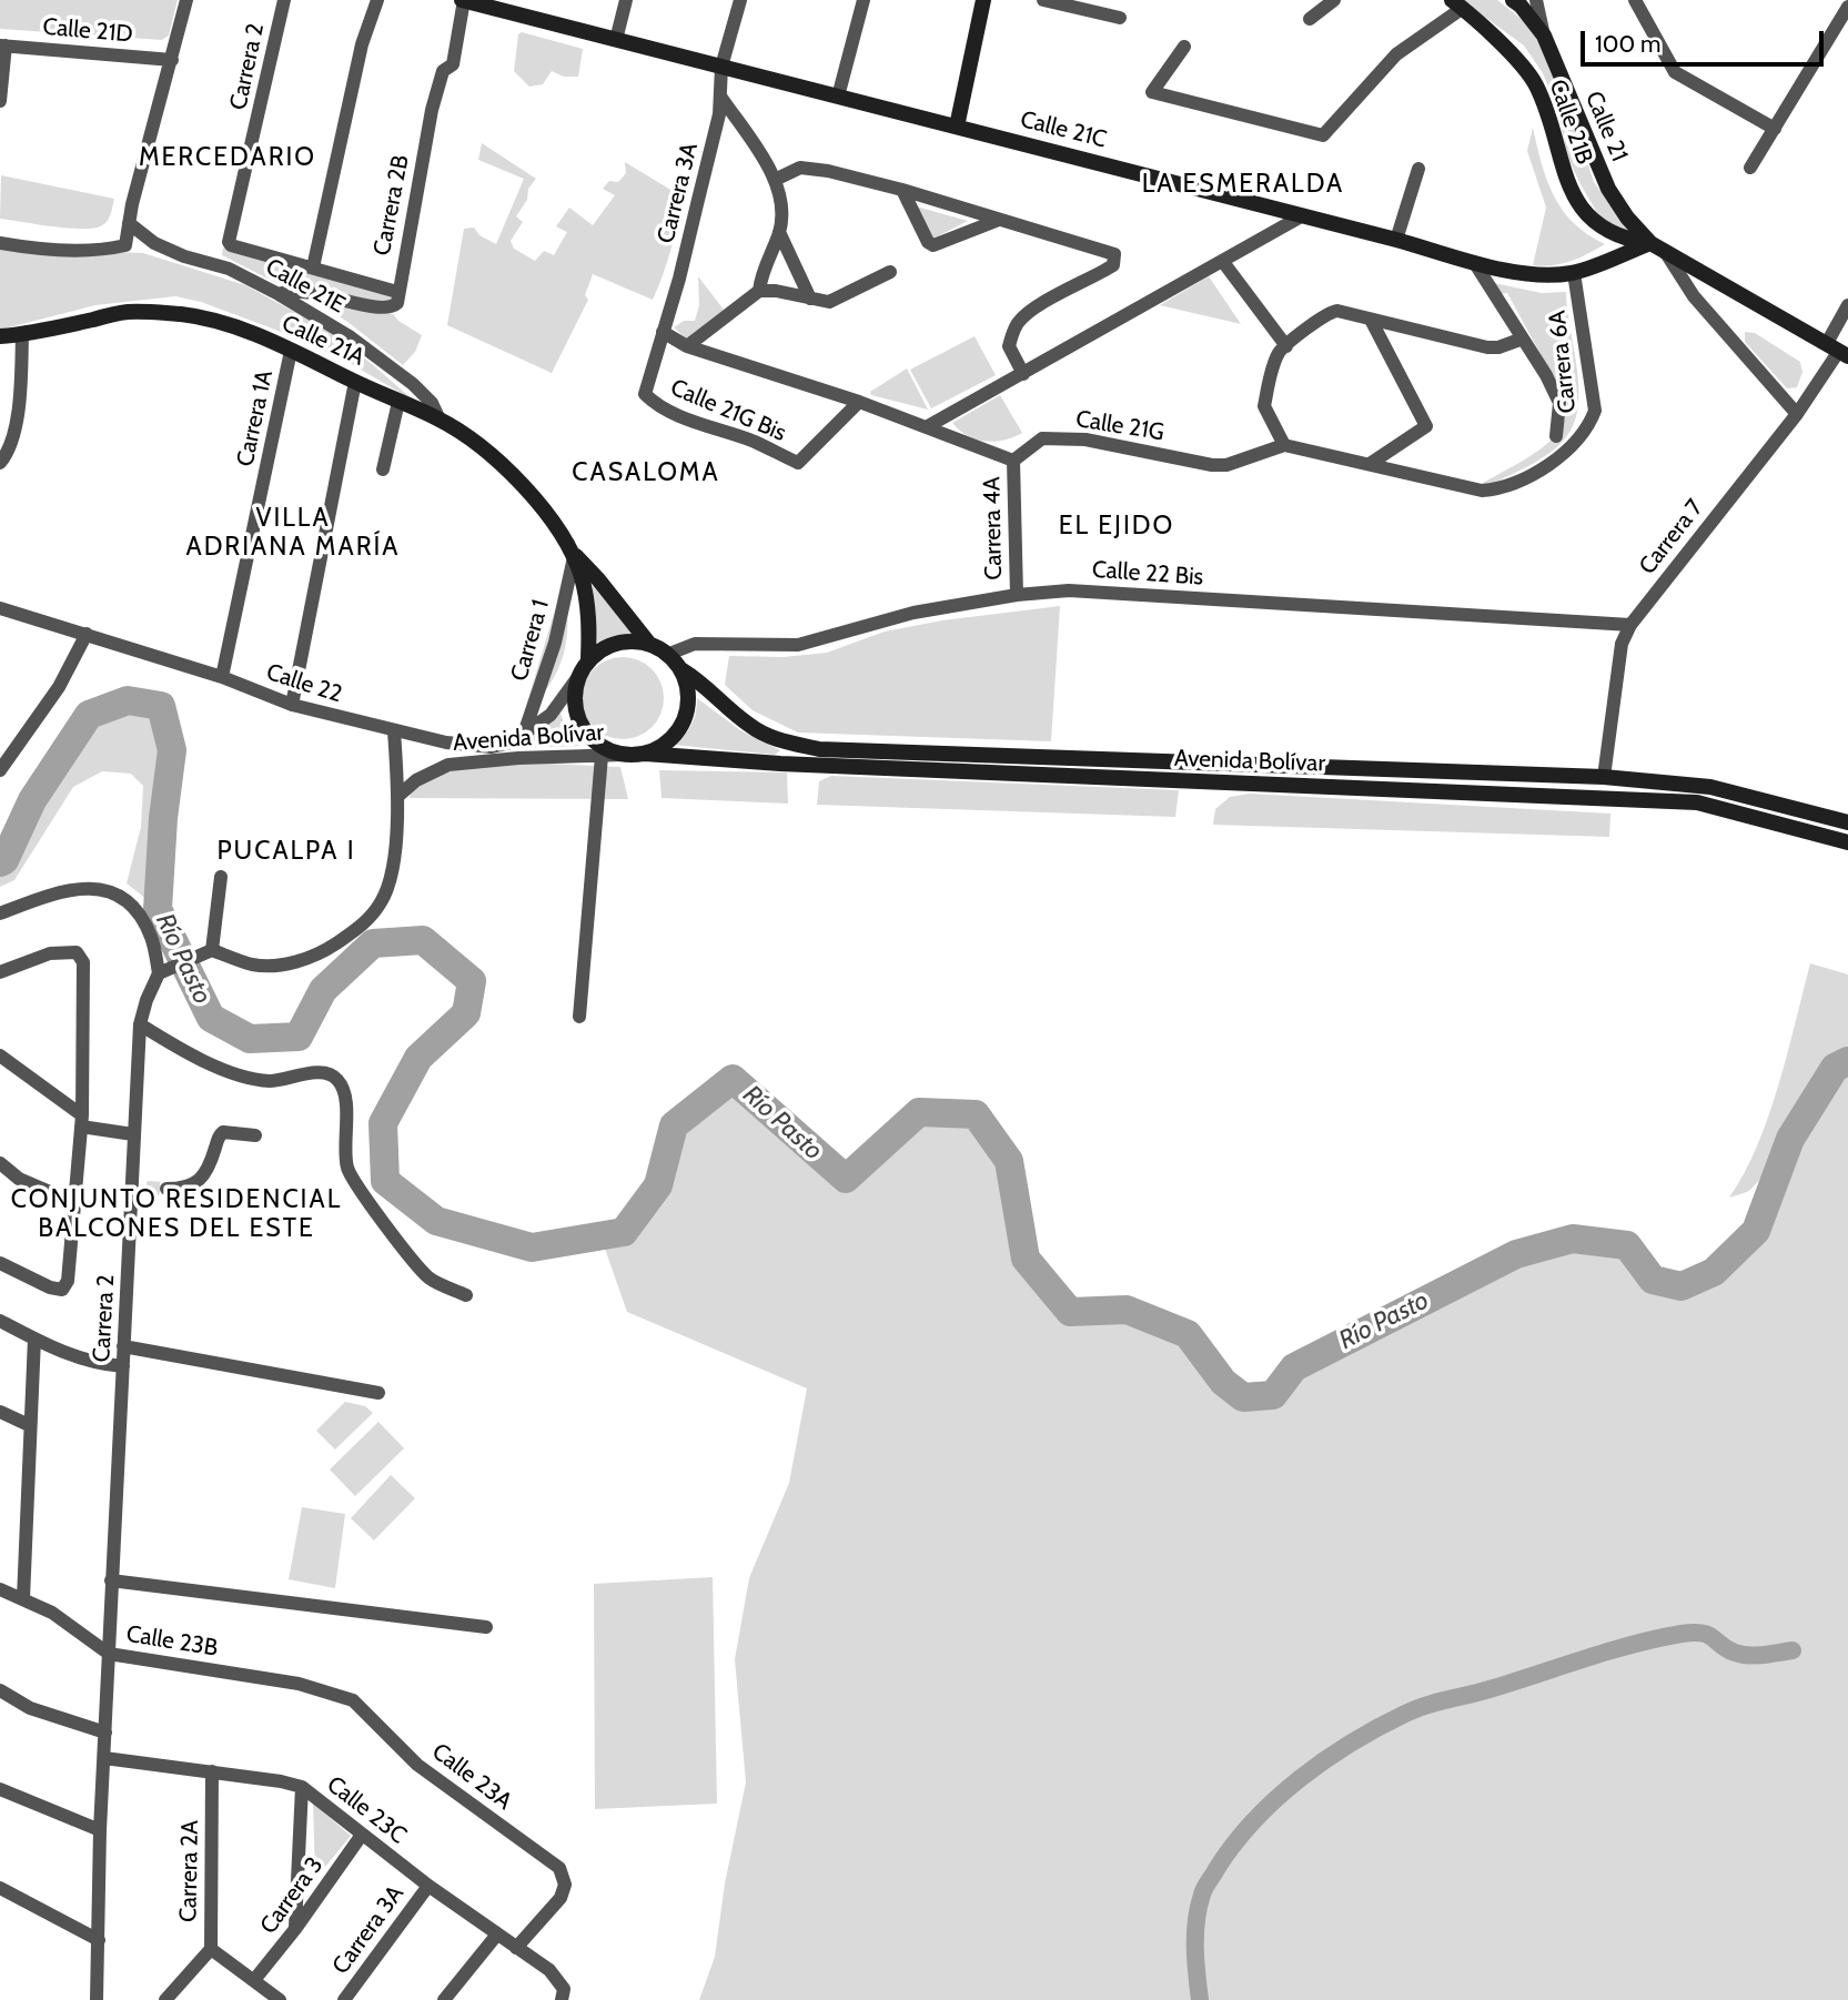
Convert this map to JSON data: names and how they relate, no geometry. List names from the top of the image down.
{
  "streets": {
    "main road": [
      "Calle 21B",
      "Calle 21",
      "Calle 21C",
      "Calle 21A",
      "Avenida Bolívar"
    ],
    "street": [
      "Calle 21D",
      "Carrera 2",
      "Carrera 3A",
      "Carrera 2B",
      "Calle 21E",
      "Carrera 6A",
      "Calle 21G Bis",
      "Carrera 1A",
      "Calle 21G",
      "Carrera 4A",
      "Carrera 7",
      "Calle 22 Bis",
      "Carrera 1",
      "Calle 22",
      "Calle 23B",
      "Calle 23A",
      "Calle 23C",
      "Carrera 2A",
      "Carrera 3"
    ]
  },
  "crossings": [
    ["Carrera 2", "Calle 23B"],
    ["Carrera 2", "Calle 23C"],
    ["Calle 21B", "Calle 21"],
    ["Calle 21B", "Calle 21C"],
    ["Calle 21", "Calle 21C"],
    ["Calle 21", "Carrera 7"],
    ["Calle 21C", "Carrera 3A"],
    ["Calle 21C", "Carrera 2B"],
    ["Calle 21C", "Carrera 6A"],
    ["Carrera 3A", "Calle 21G Bis"],
    ["Carrera 3A", "Calle 23C"],
    ["Carrera 2B", "Calle 21E"],
    ["Calle 21E", "Calle 21A"],
    ["Calle 21A", "Carrera 1A"],
    ["Calle 21A", "Calle 22 Bis"],
    ["Calle 21A", "Carrera 1"],
    ["Calle 21A", "Calle 22"],
    ["Calle 21A", "Avenida Bolívar"],
    ["Carrera 6A", "Calle 21G"],
    ["Carrera 1A", "Calle 22"],
    ["Calle 21G", "Carrera 4A"],
    ["Carrera 4A", "Calle 22 Bis"],
    ["Carrera 7", "Calle 22 Bis"],
    ["Carrera 7", "Avenida Bolívar"],
    ["Calle 22 Bis", "Calle 22"],
    ["Calle 22 Bis", "Avenida Bolívar"],
    ["Carrera 1", "Calle 22"],
    ["Calle 22", "Avenida Bolívar"],
    ["Calle 23B", "Calle 23A"],
    ["Calle 23A", "Calle 23C"],
    ["Calle 23C", "Carrera 2A"],
    ["Calle 23C", "Carrera 3"]
  ],
  "districts": [
    "MERCEDARIO",
    "LA ESMERALDA",
    "CASALOMA",
    "VILLA ADRIANA MARÍA",
    "EL EJIDO",
    "PUCALPA I",
    "CONJUNTO RESIDENCIAL BALCONES DEL ESTE"
  ],
  "water": ["Río Pasto"],
  "scale_bar": "100 m"
}
